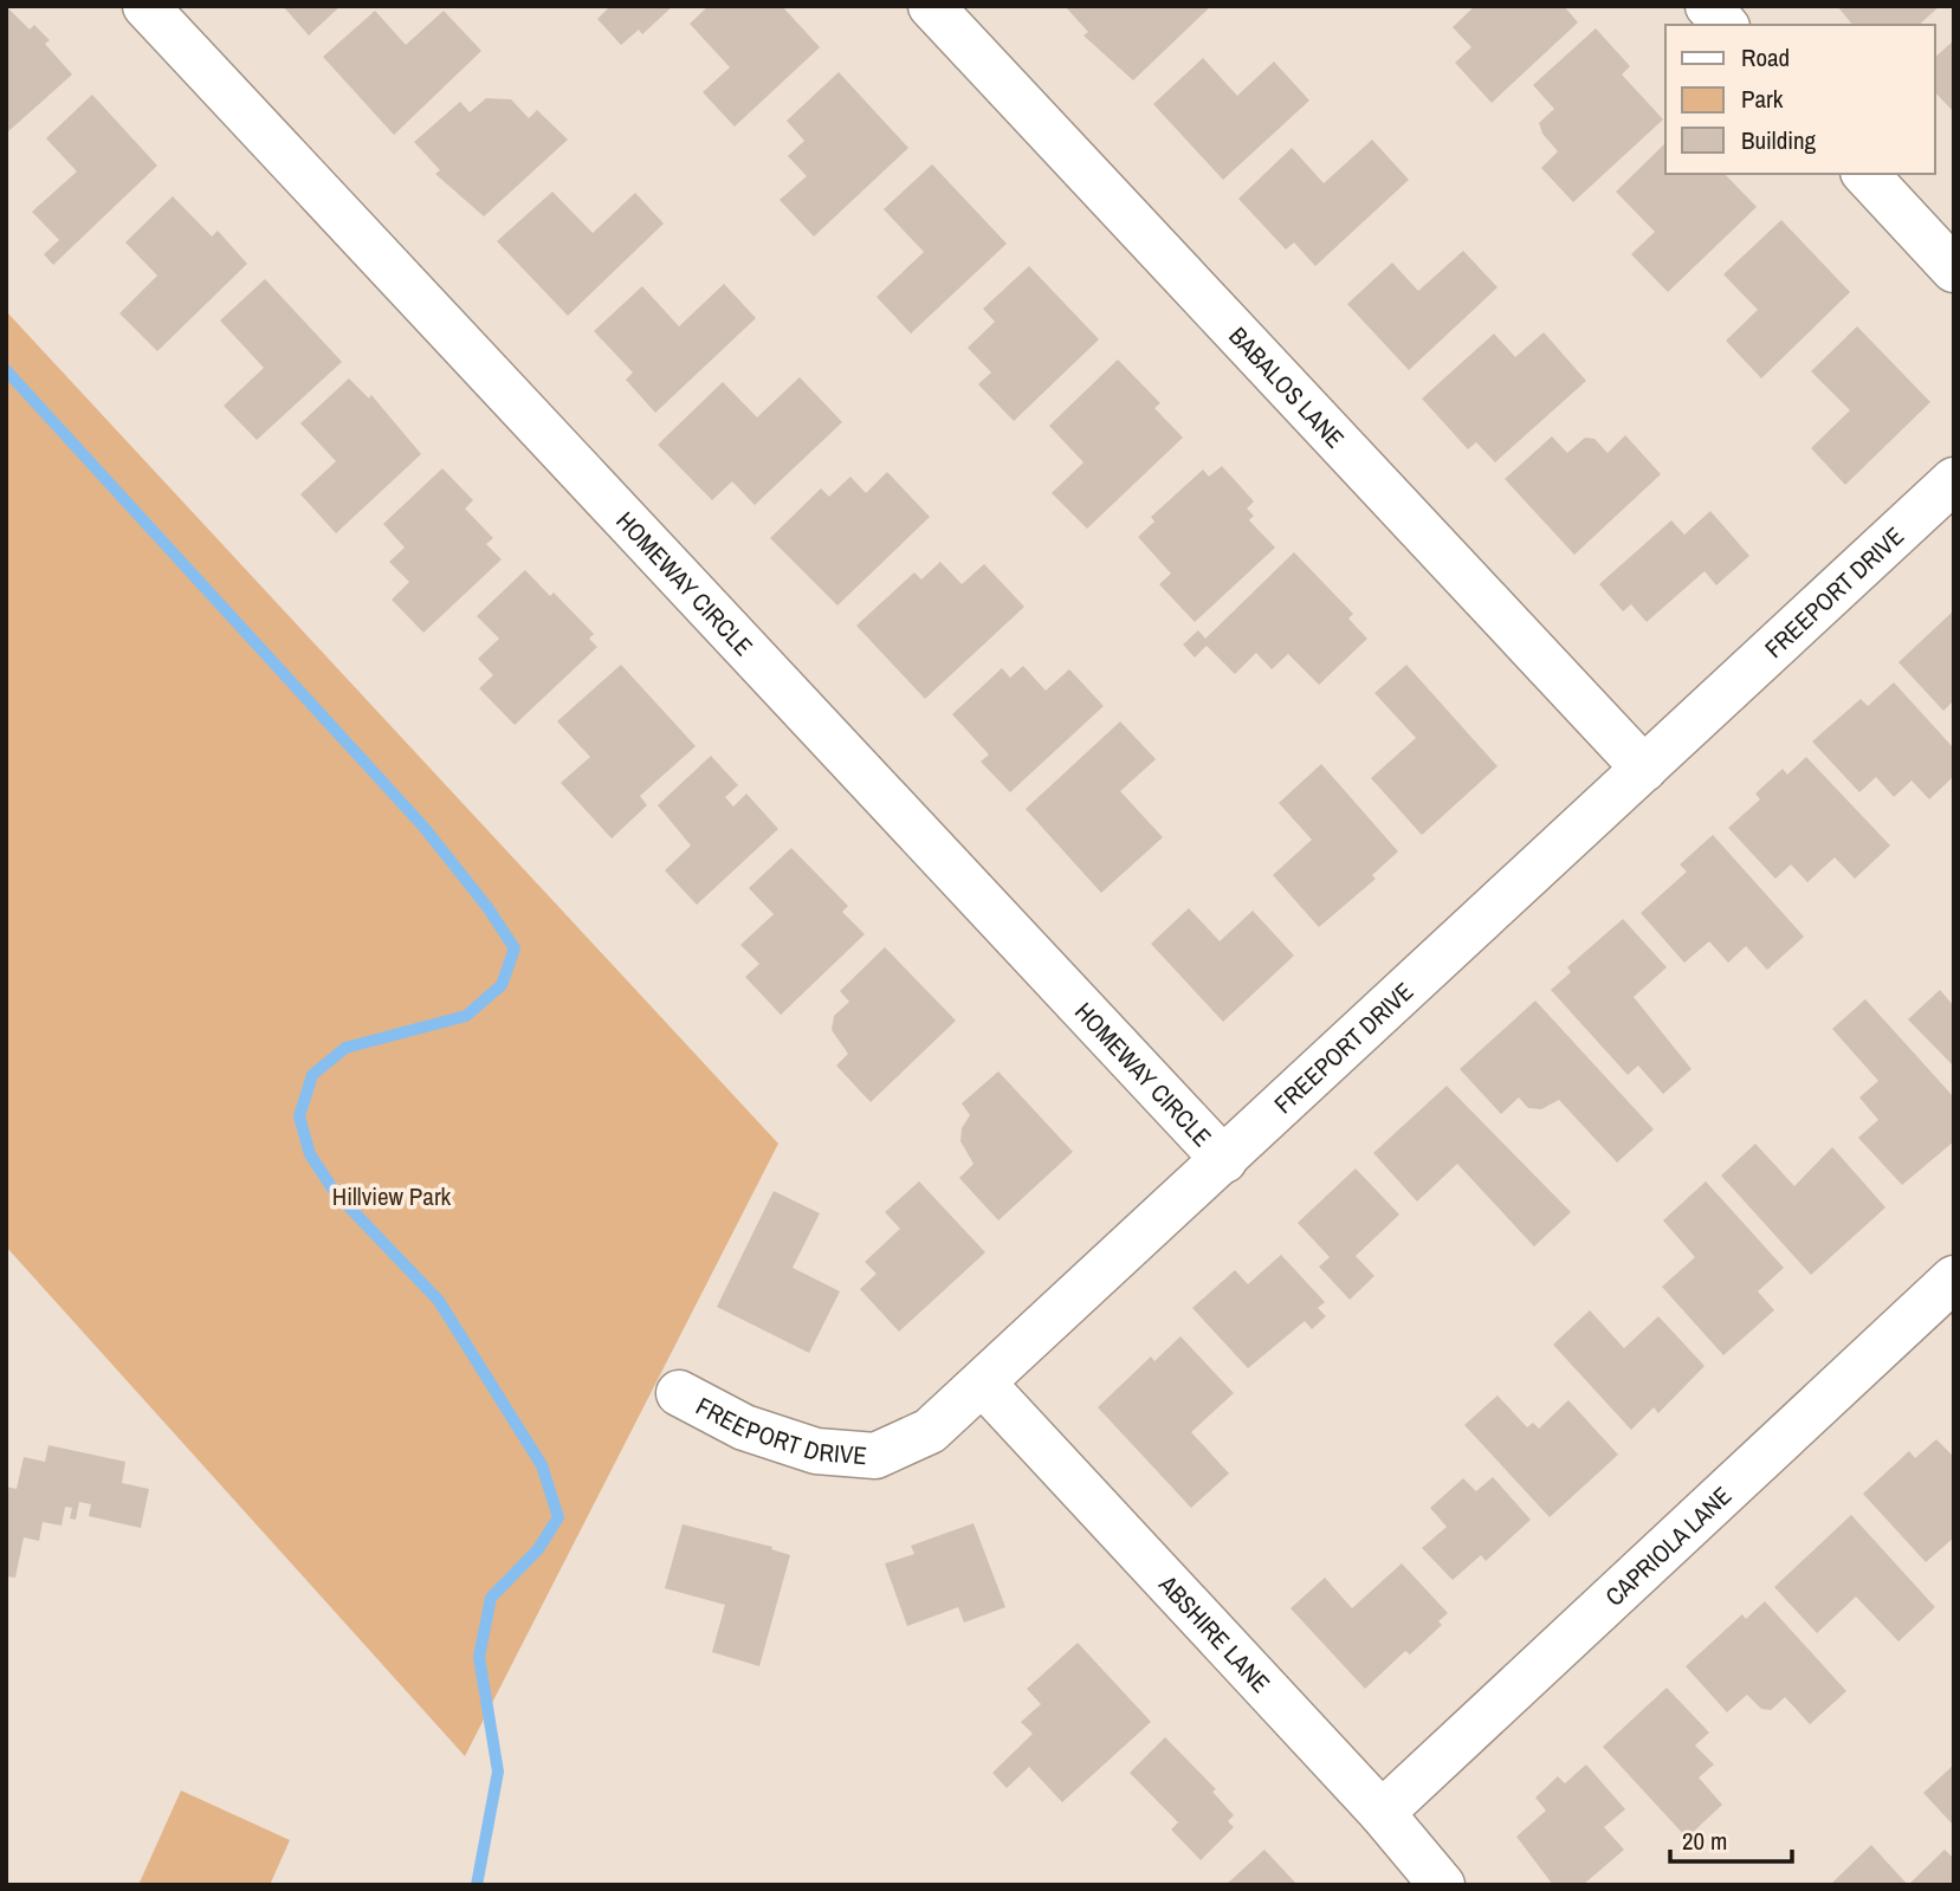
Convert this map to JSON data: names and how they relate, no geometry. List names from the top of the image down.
{
  "streets": {
    "street": [
      "BABALOS LANE",
      "HOMEWAY CIRCLE",
      "FREEPORT DRIVE",
      "CAPRIOLA LANE",
      "ABSHIRE LANE"
    ]
  },
  "crossings": [
    ["BABALOS LANE", "FREEPORT DRIVE"],
    ["HOMEWAY CIRCLE", "FREEPORT DRIVE"],
    ["FREEPORT DRIVE", "ABSHIRE LANE"],
    ["CAPRIOLA LANE", "ABSHIRE LANE"]
  ],
  "parks": ["Hillview Park"],
  "legend": ["Road", "Park", "Building"],
  "scale_bar": "20 m"
}
